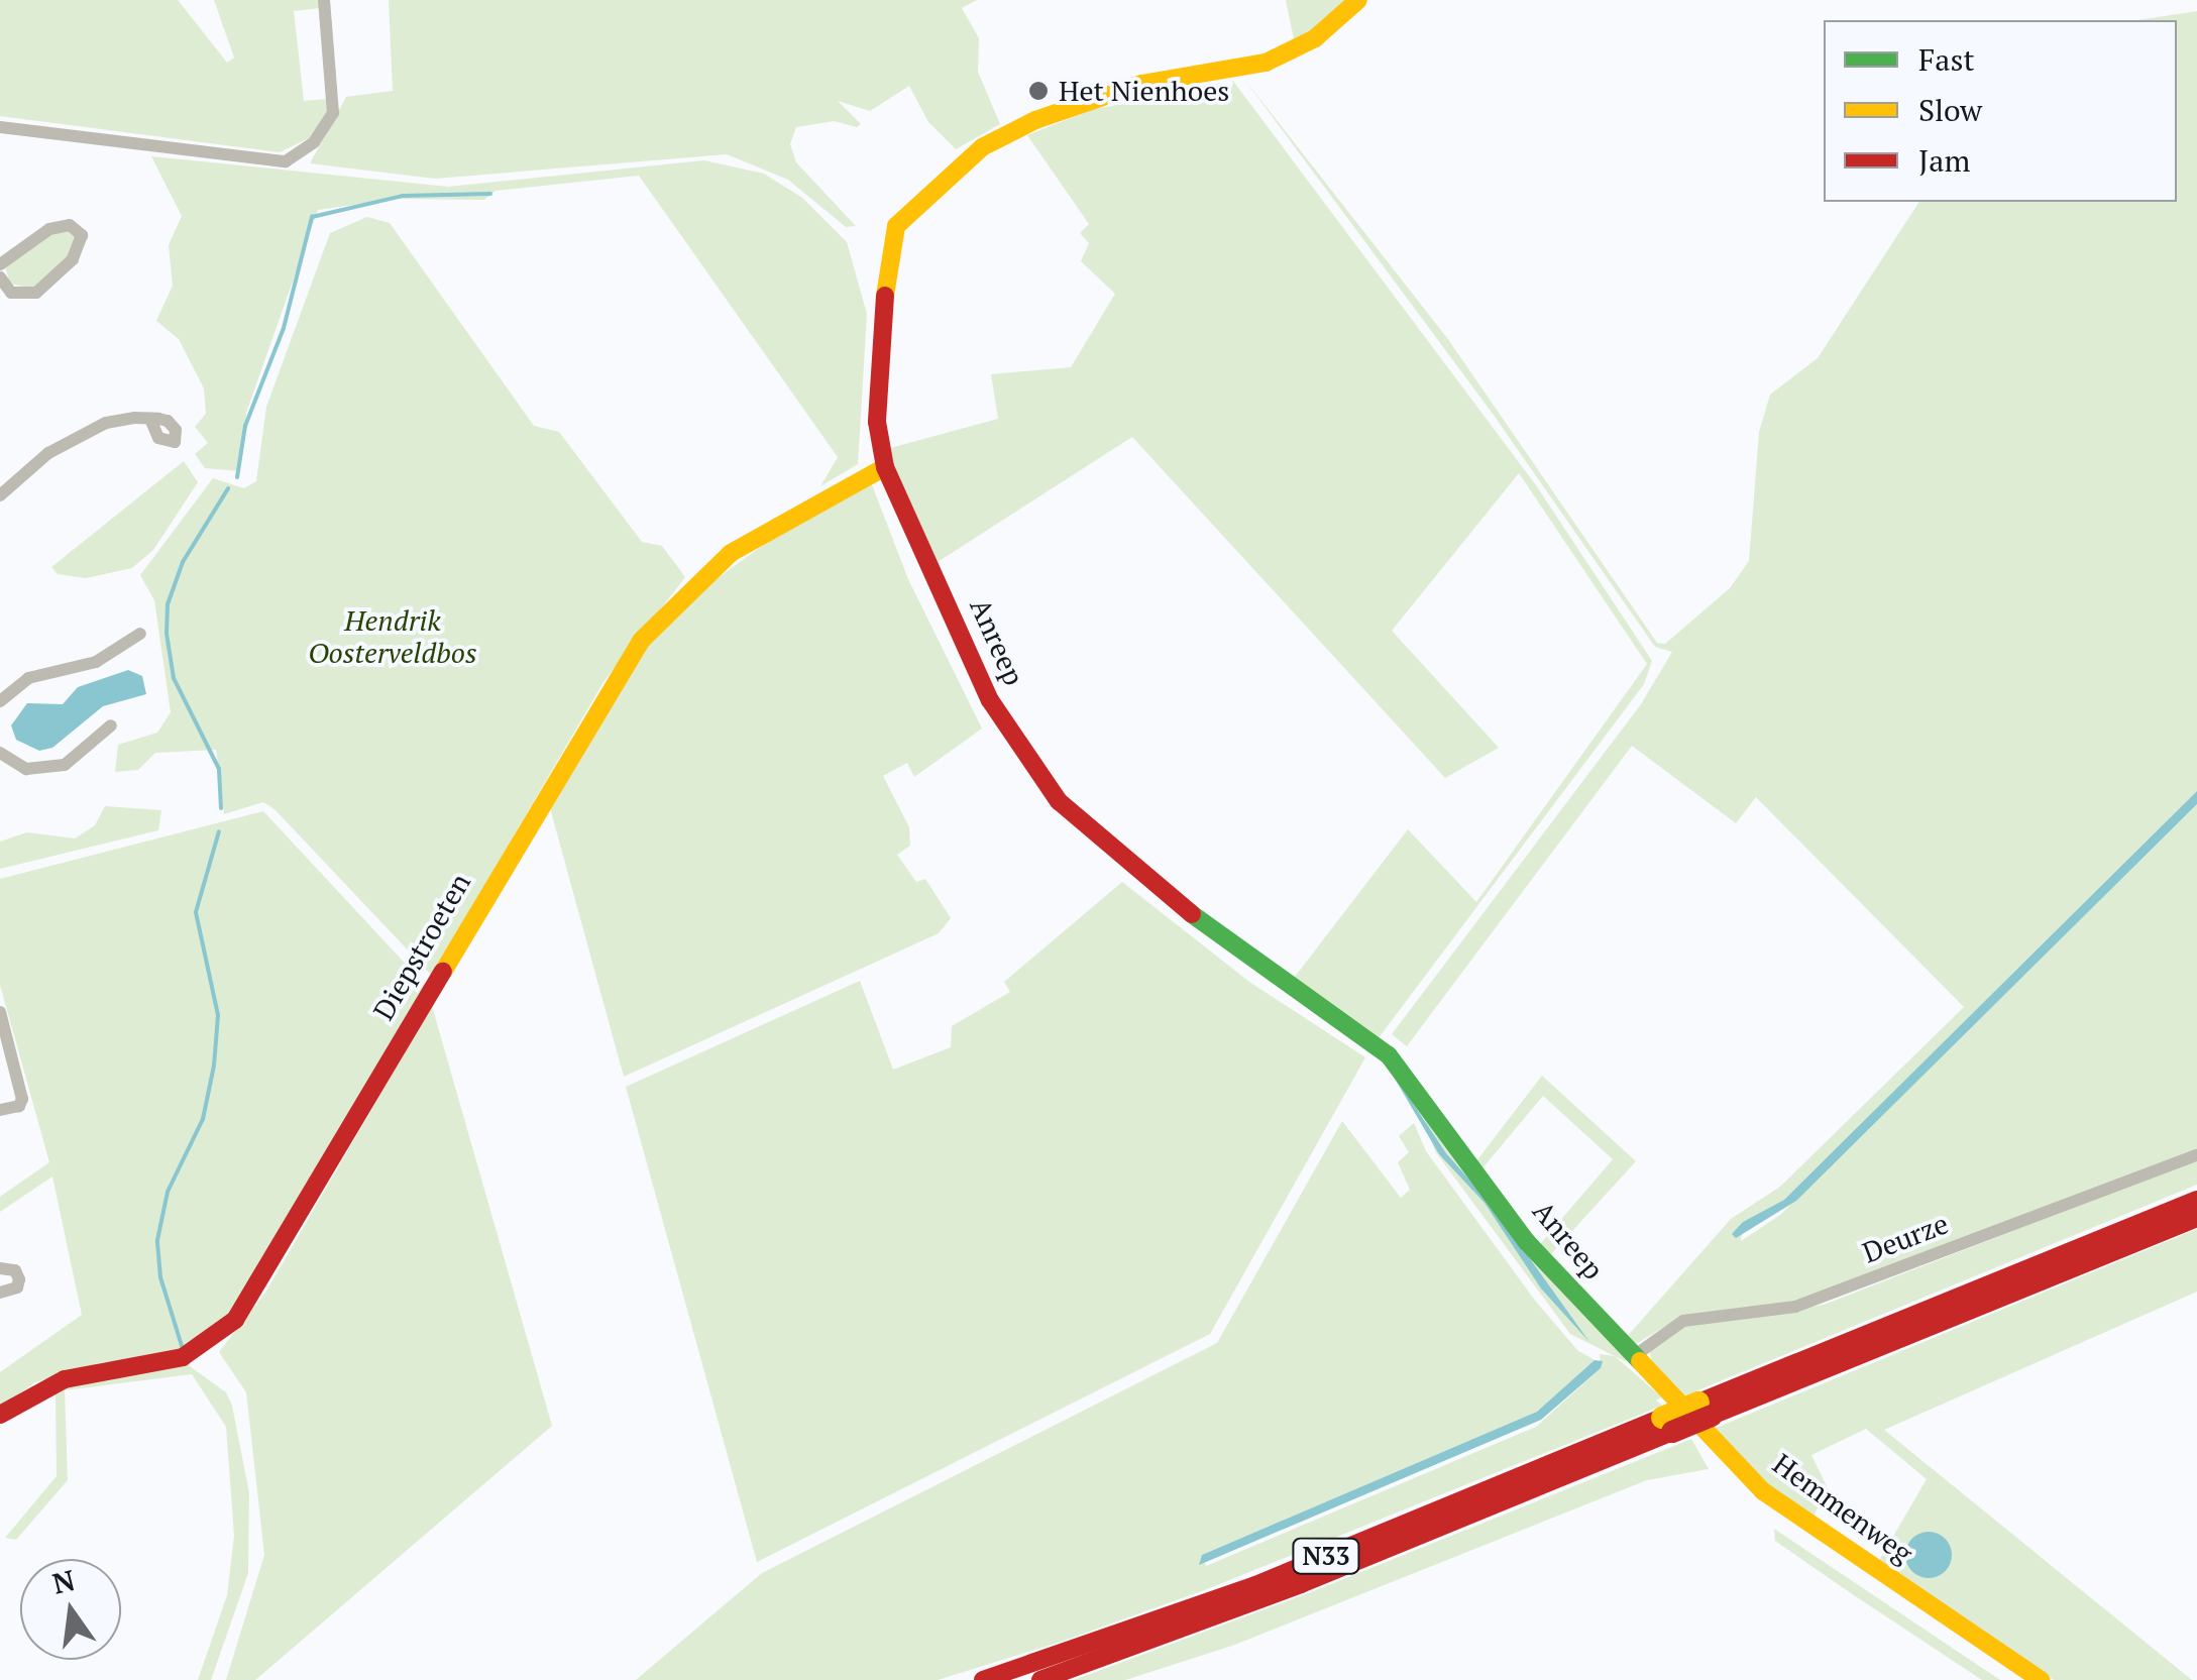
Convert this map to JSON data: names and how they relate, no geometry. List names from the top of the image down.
{
  "streets": {
    "main road": [
      "Anreep",
      "Diepstroeten",
      "Hemmenweg",
      "N33"
    ],
    "street": ["Deurze"]
  },
  "crossings": [
    ["Anreep", "Diepstroeten"],
    ["Anreep", "Deurze"],
    ["Anreep", "Hemmenweg"],
    ["Deurze", "Hemmenweg"]
  ],
  "parks": ["Hendrik Oosterveldbos"],
  "places": ["Het Nienhoes"],
  "legend": ["Fast", "Slow", "Jam"],
  "north": "top"
}
